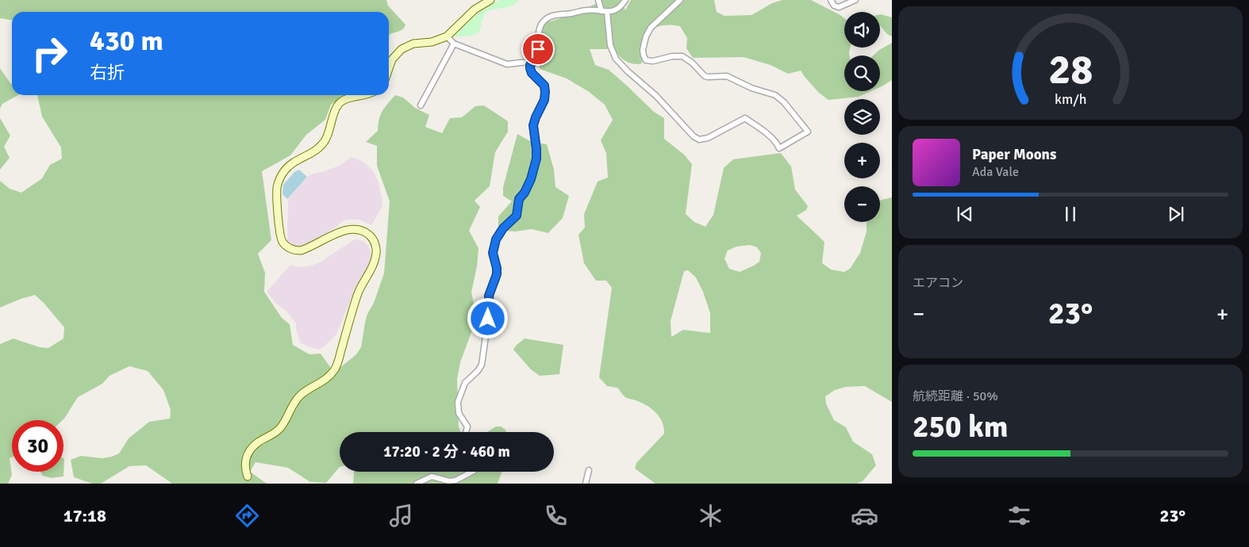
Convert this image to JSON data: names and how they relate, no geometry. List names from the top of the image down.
{
  "page": {
    "map_buttons": ["+", "−"],
    "turn": ["430 m", "右折"],
    "song": ["Paper Moons", "Ada Vale"],
    "tile": [
      "エアコン",
      ["航続距離 · 50%", "250 km"]
    ],
    "heat": ["−", "23°", "+"],
    "limit": "30",
    "trip": "17:20 · 2 分 · 460 m",
    "tabs": ["17:18", "23°"],
    "gauge": ["28", "km/h"]
  }
}
